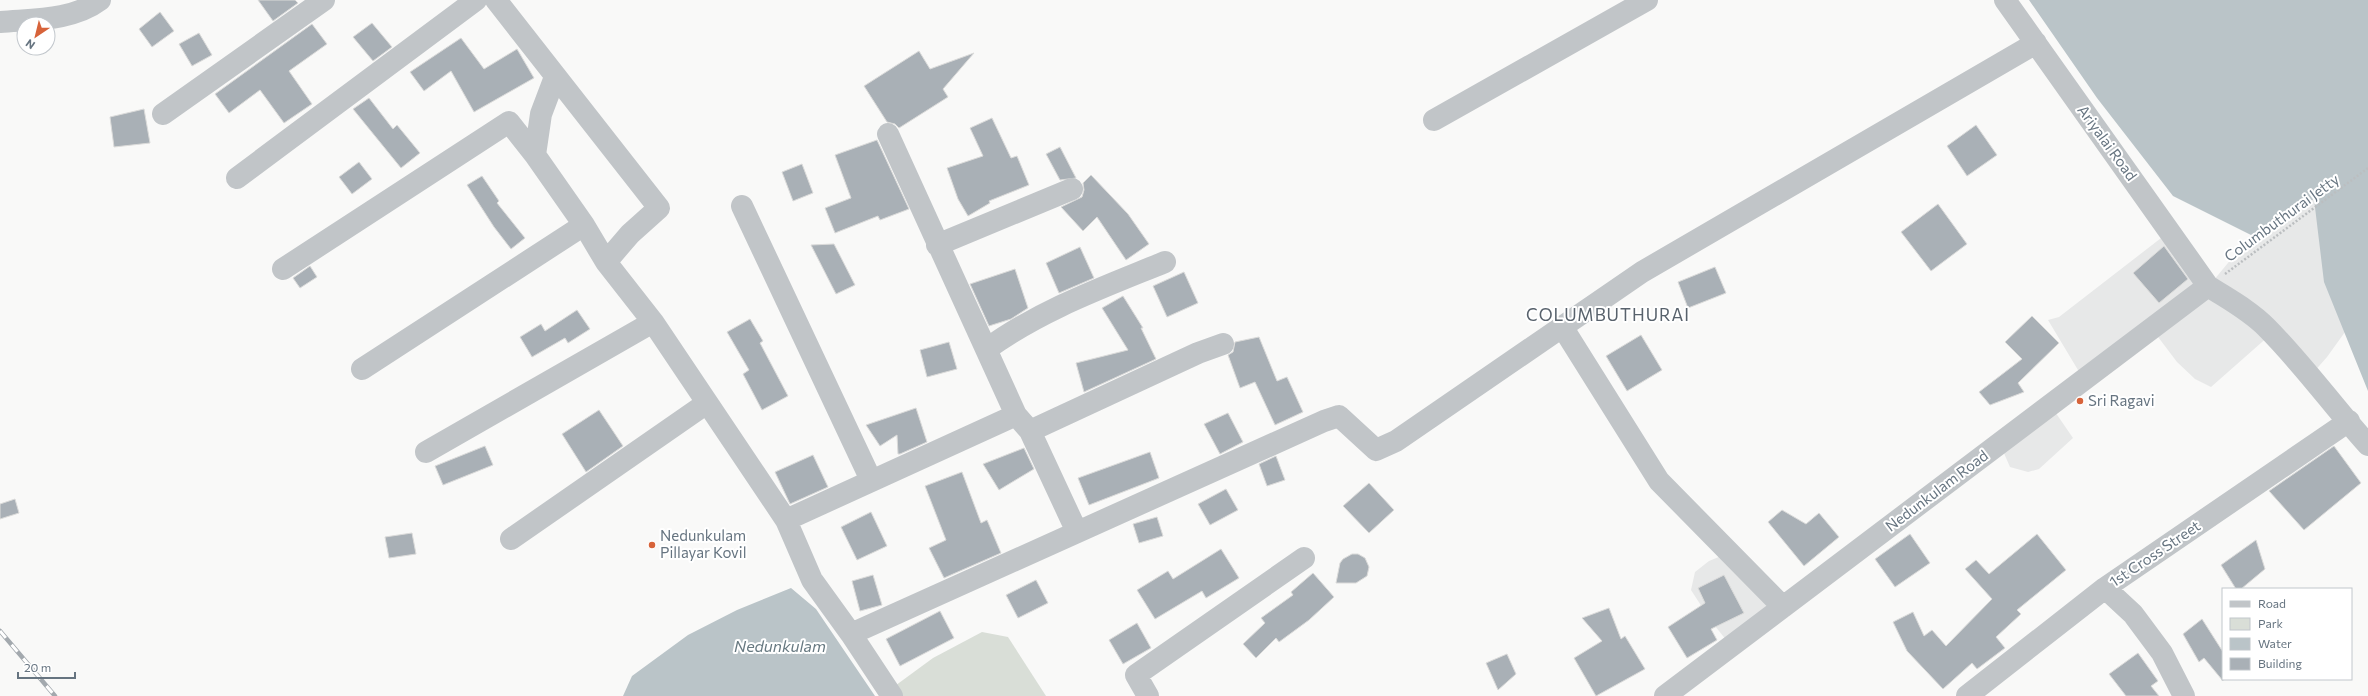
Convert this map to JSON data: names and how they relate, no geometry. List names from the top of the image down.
{
  "streets": {
    "street": ["Ariyalai Road", "Nedunkulam Road", "1st Cross Street"],
    "path": ["Columbuthurai Jetty"]
  },
  "crossings": [
    ["Ariyalai Road", "Columbuthurai Jetty"],
    ["Ariyalai Road", "Nedunkulam Road"],
    ["Columbuthurai Jetty", "Nedunkulam Road"]
  ],
  "districts": ["COLUMBUTHURAI"],
  "water": ["Nedunkulam"],
  "places": ["Sri Ragavi", "Nedunkulam Pillayar Kovil"],
  "legend": [
    "Road",
    "Park",
    "Water",
    "Building"
  ],
  "scale_bar": "20 m",
  "north": "bottom left"
}
